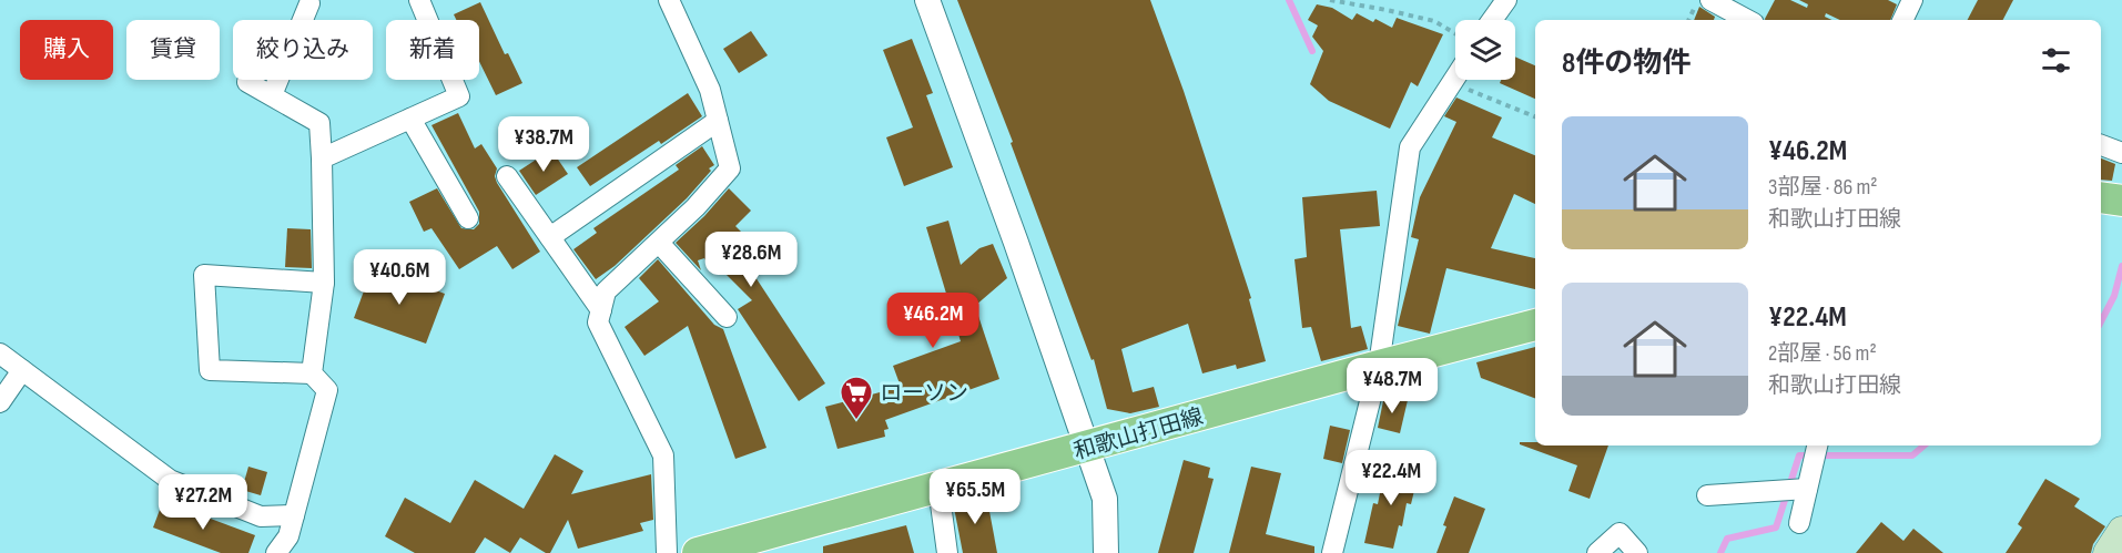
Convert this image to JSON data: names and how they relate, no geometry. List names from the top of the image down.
{
  "streets": {
    "main road": ["和歌山打田線"]
  },
  "places": {
    "supermarket": ["ローソン"]
  },
  "page": {
    "chip": [
      "購入",
      "賃貸",
      "絞り込み",
      "新着"
    ],
    "heading": "8件の物件",
    "list": [
      {
        "name": "¥46.2M",
        "note": "3部屋 · 86 m² · 和歌山打田線"
      },
      {
        "name": "¥22.4M",
        "note": "2部屋 · 56 m² · 和歌山打田線"
      }
    ],
    "price": [
      "¥38.7M",
      "¥28.6M",
      "¥40.6M",
      "¥46.2M",
      "¥48.7M",
      "¥22.4M",
      "¥65.5M",
      "¥27.2M"
    ]
  }
}
